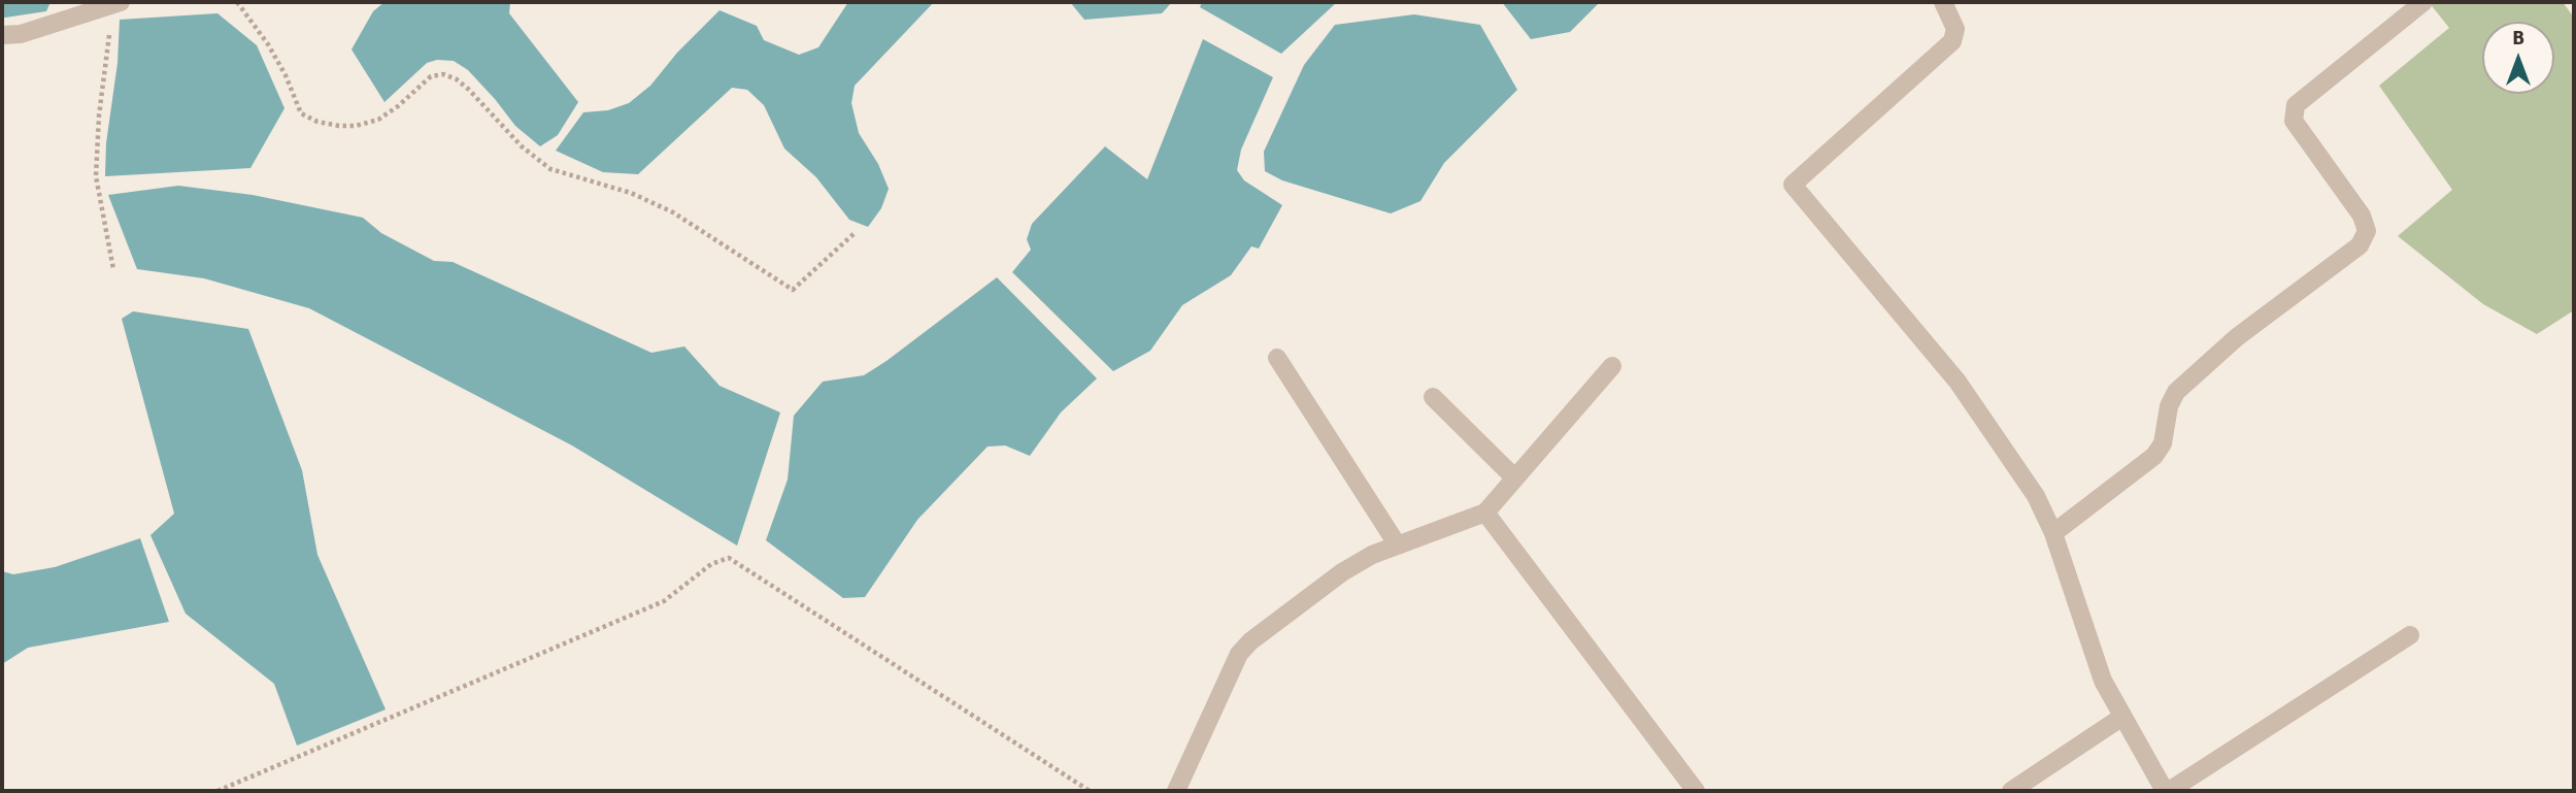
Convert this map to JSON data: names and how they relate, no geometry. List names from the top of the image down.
{
  "north": "top"
}
